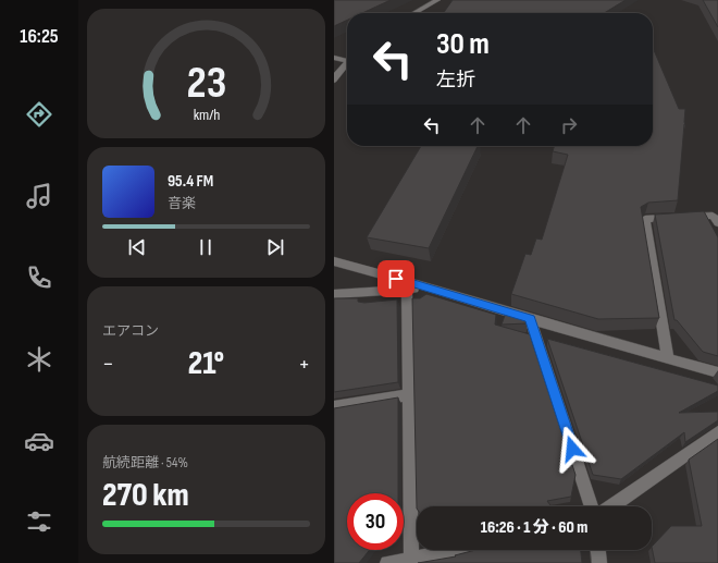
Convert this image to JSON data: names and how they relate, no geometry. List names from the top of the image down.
{
  "page": {
    "tabs": "16:25",
    "turn": ["30 m", "左折"],
    "song": ["95.4 FM", "音楽"],
    "tile": [
      "エアコン",
      ["航続距離 · 54%", "270 km"]
    ],
    "heat": ["−", "21°", "+"],
    "limit": "30",
    "trip": "16:26 · 1 分 · 60 m",
    "gauge": ["23", "km/h"]
  }
}
